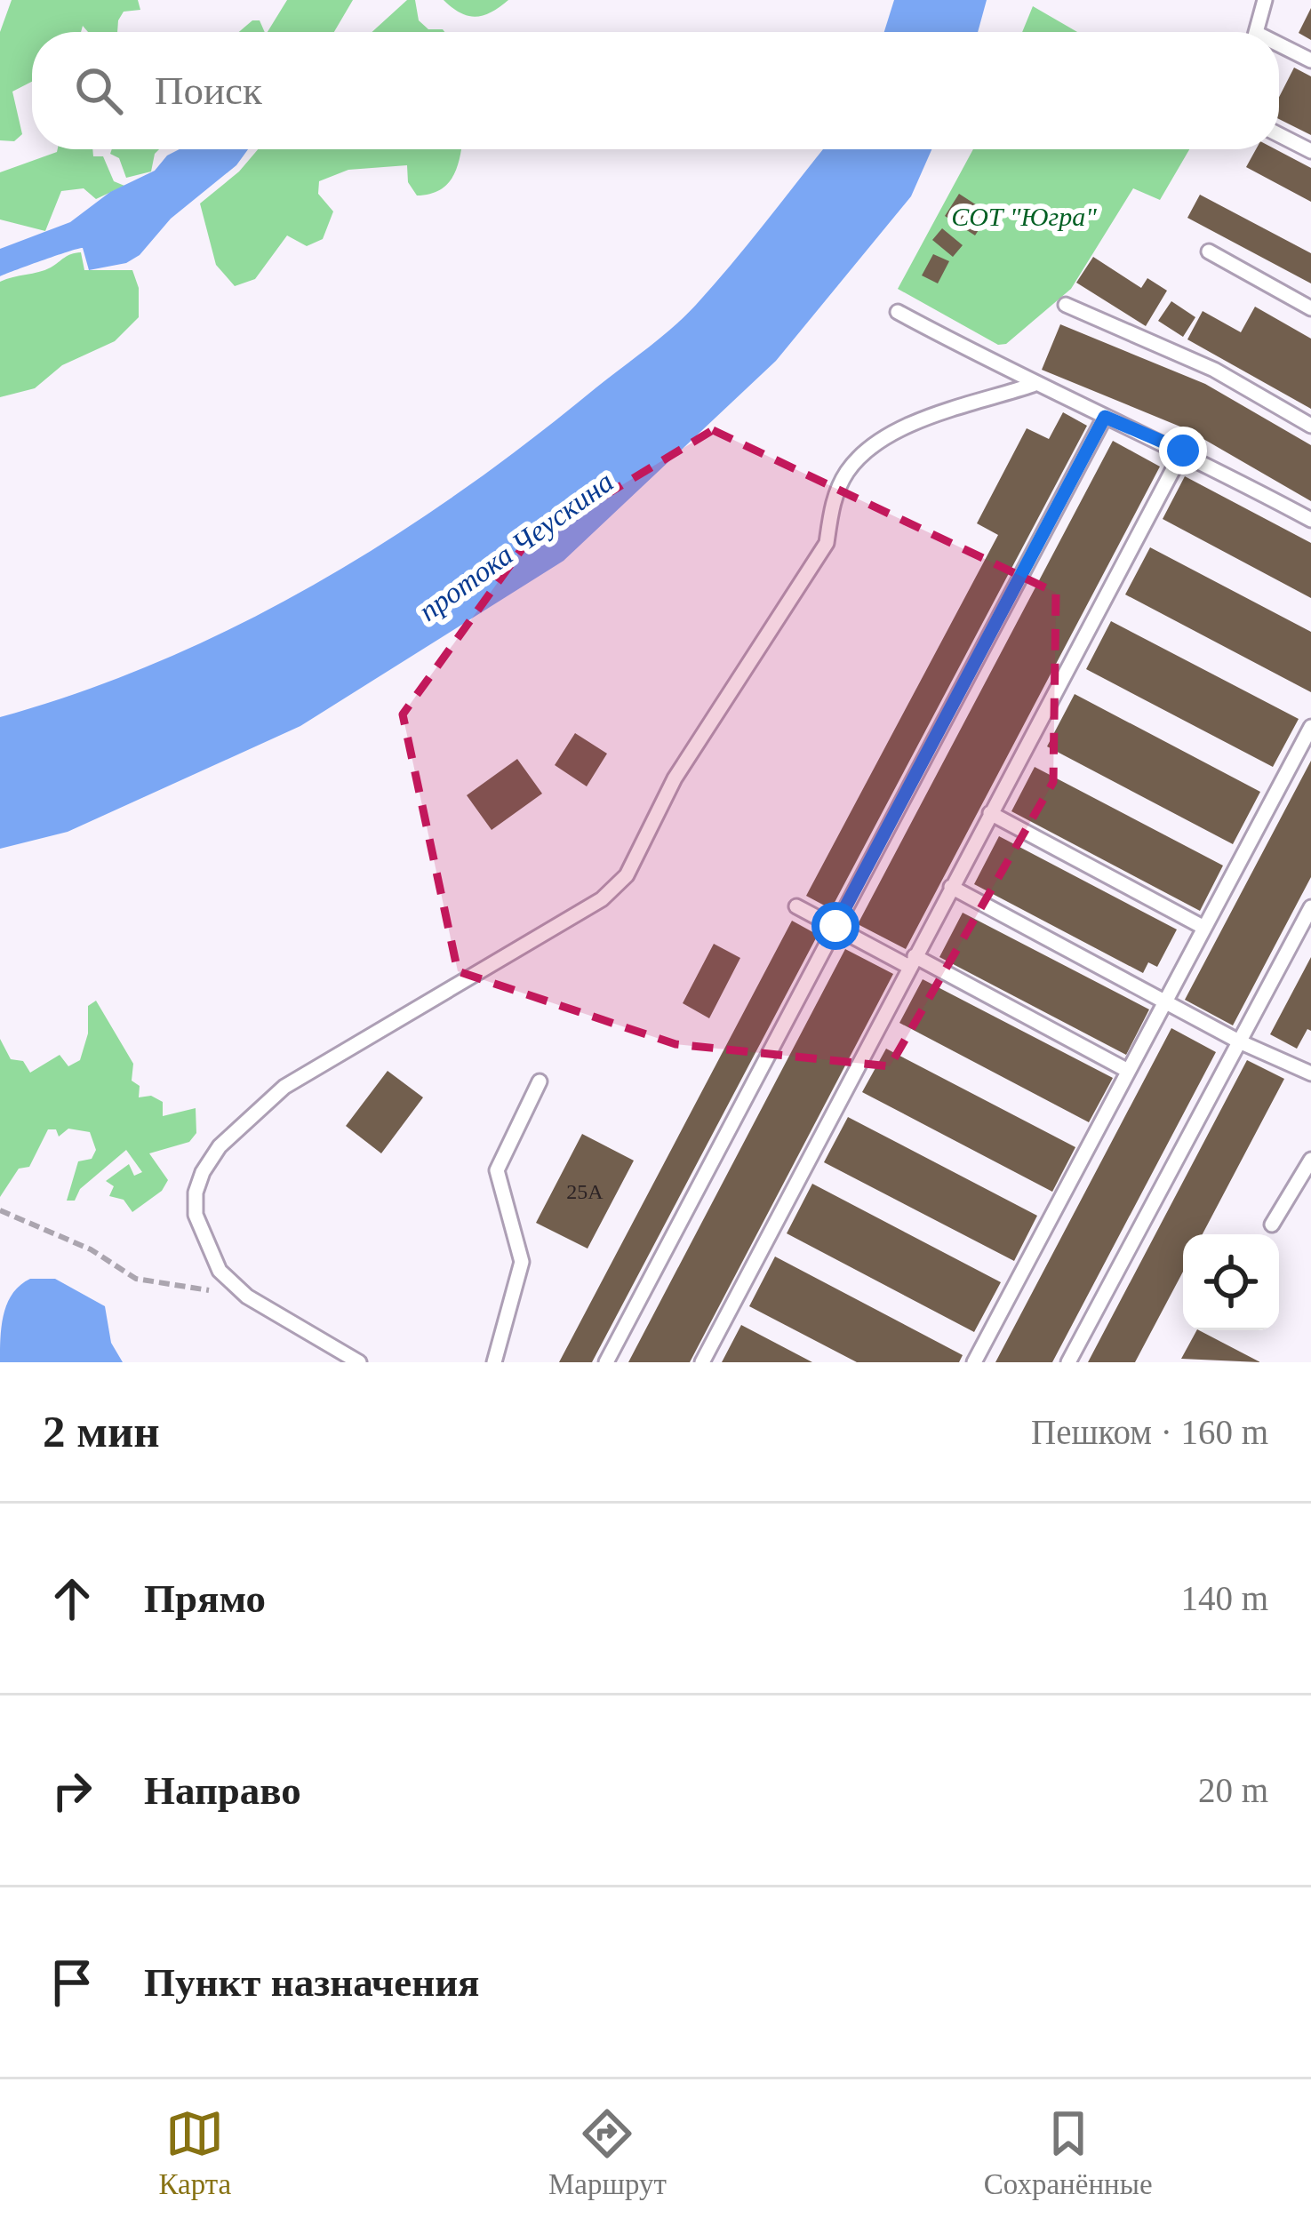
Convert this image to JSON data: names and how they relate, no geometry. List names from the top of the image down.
{
  "water": ["протока Чеускина"],
  "parks": ["СОТ \"Югра\""],
  "house_numbers": ["25А"],
  "page": {
    "search": "Поиск",
    "heading": ["2 мин", "Пешком · 160 m"],
    "list": [
      ["Прямо", "140 m"],
      ["Направо", "20 m"],
      "Пункт назначения"
    ],
    "nav": ["Карта", "Маршрут", "Сохранённые"]
  }
}
